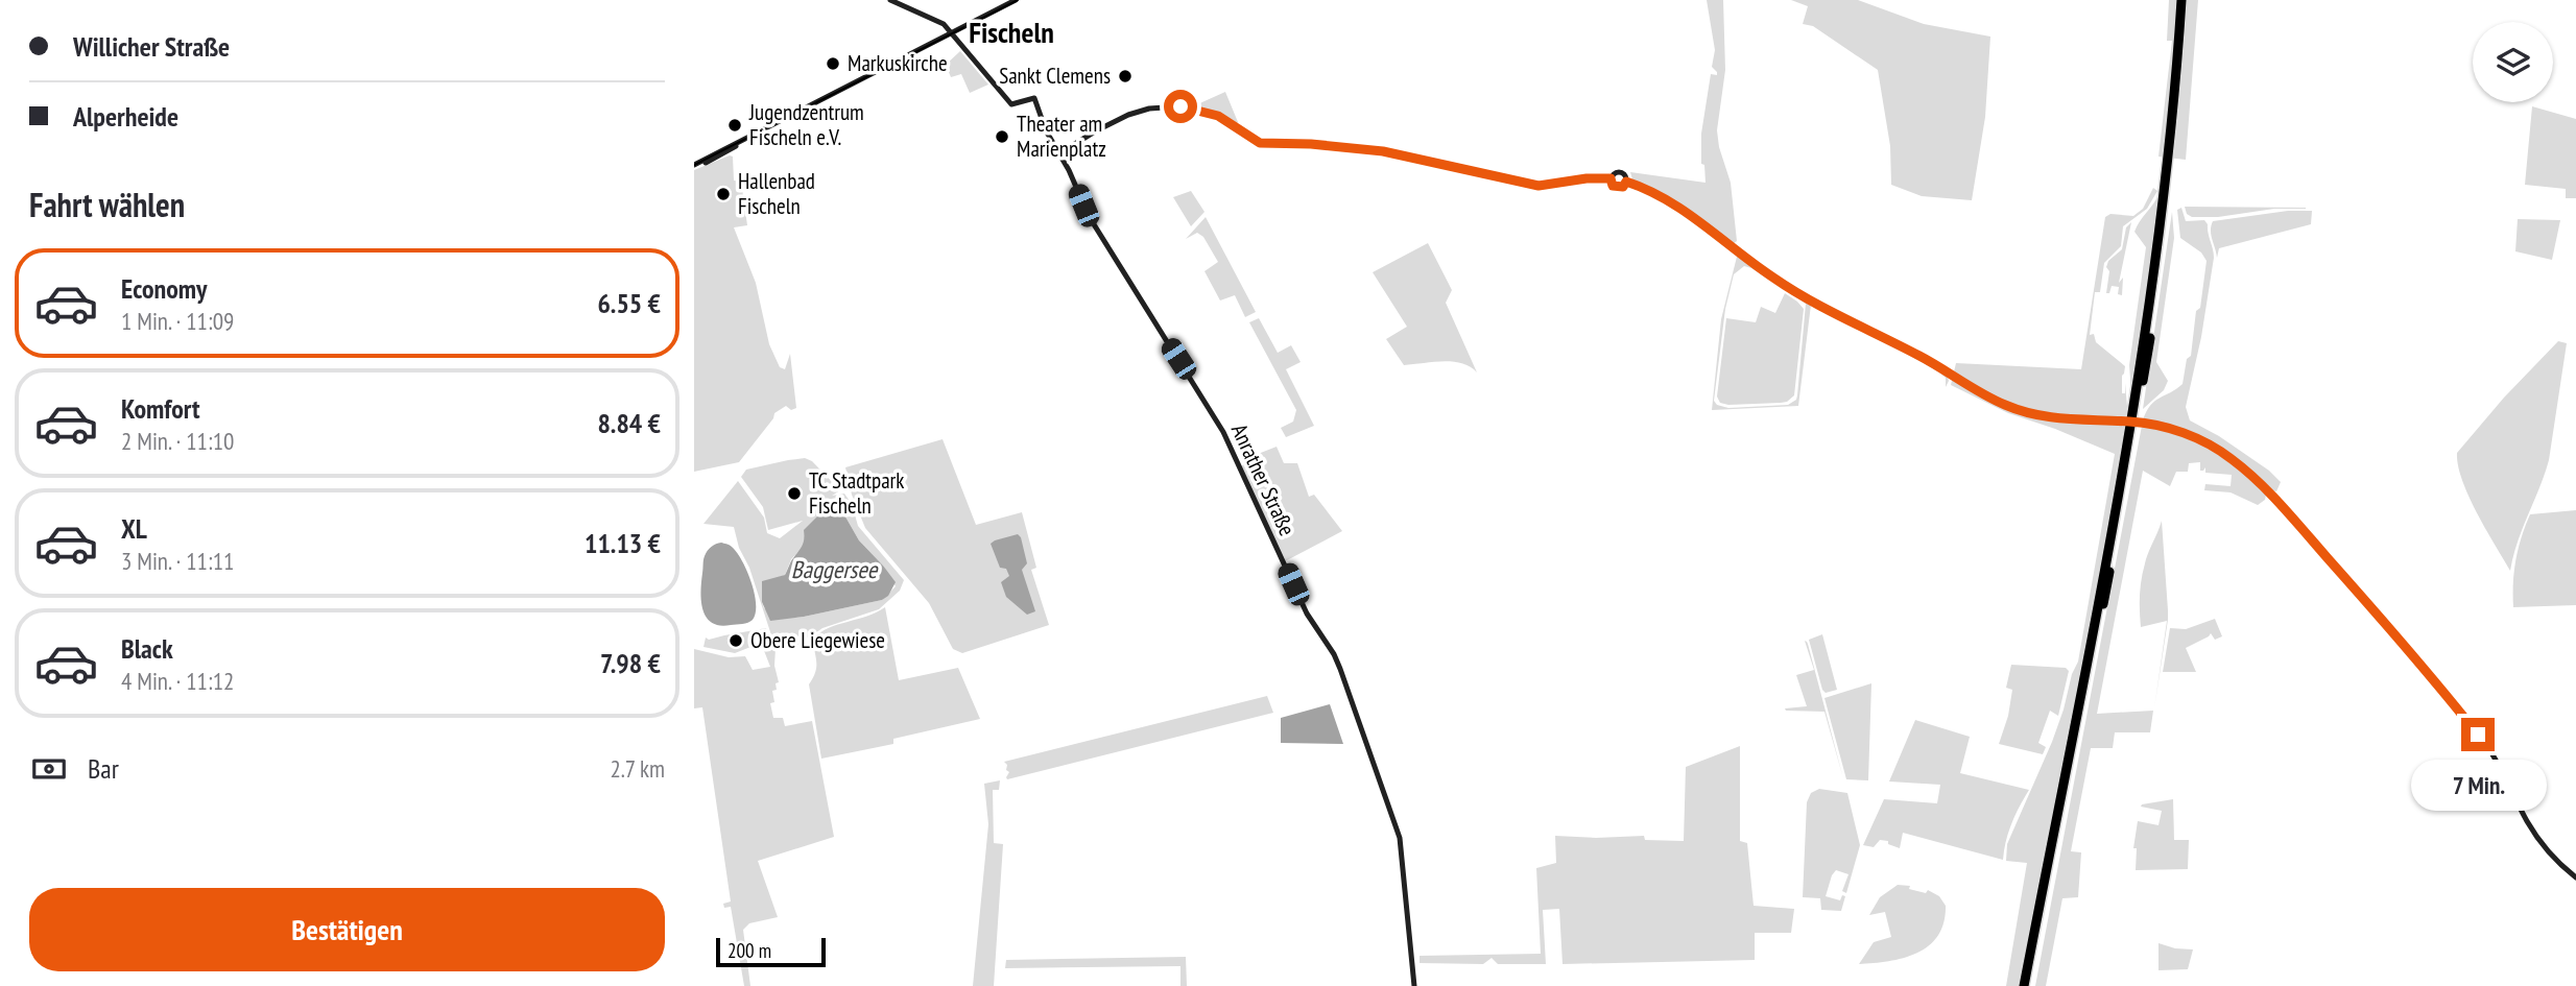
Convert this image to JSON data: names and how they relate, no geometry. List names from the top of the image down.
{
  "streets": {
    "street": ["Anrather Straße"]
  },
  "districts": ["Fischeln"],
  "water": ["Baggersee"],
  "places": [
    "Markuskirche",
    "Sankt Clemens",
    "Jugendzentrum Fischeln e.V.",
    "Theater am Marienplatz",
    "Hallenbad Fischeln",
    "TC Stadtpark Fischeln",
    "Obere Liegewiese"
  ],
  "scale_bar": "200 m",
  "page": {
    "banner": ["Willicher Straße", "Alperheide"],
    "heading": "Fahrt wählen",
    "list": [
      {
        "name": "Economy",
        "note": "1 Min. · 11:09",
        "value": "6.55 €"
      },
      {
        "name": "Komfort",
        "note": "2 Min. · 11:10",
        "value": "8.84 €"
      },
      {
        "name": "XL",
        "note": "3 Min. · 11:11",
        "value": "11.13 €"
      },
      {
        "name": "Black",
        "note": "4 Min. · 11:12",
        "value": "7.98 €"
      }
    ],
    "pay": ["Bar", "2.7 km"],
    "bubble": "7 Min.",
    "buttons": "Bestätigen",
    "scale": "200 m"
  }
}
